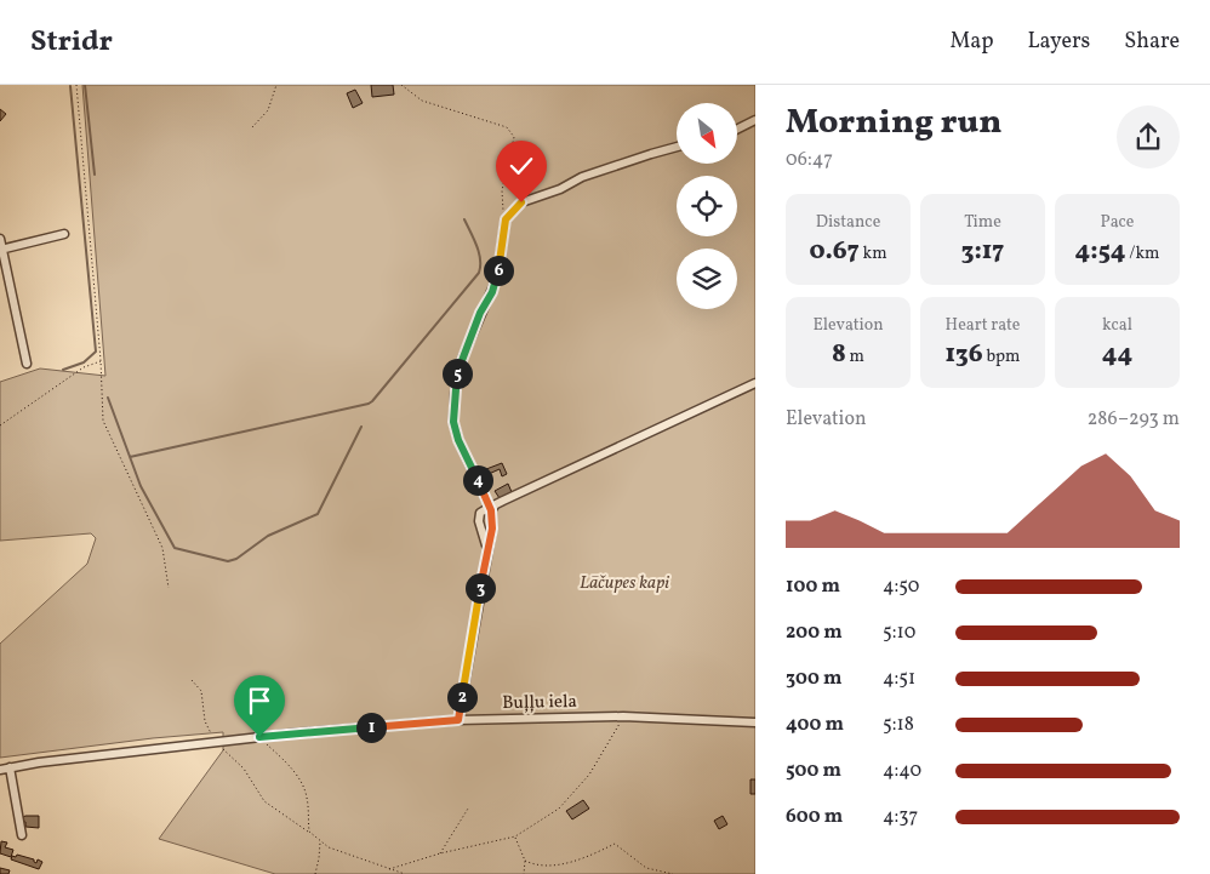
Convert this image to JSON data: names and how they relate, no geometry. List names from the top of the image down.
{
  "streets": {
    "street": ["Buļļu iela"]
  },
  "parks": ["Lāčupes kapi"],
  "north": "bottom right",
  "page": {
    "header": "Stridr",
    "nav": ["Map", "Layers", "Share"],
    "heading": ["Morning run", "06:47"],
    "stats": [
      ["Distance", "0.67 km"],
      ["Time", "3:17"],
      ["Pace", "4:54 /km"],
      ["Elevation", "8 m"],
      ["Heart rate", "136 bpm"],
      ["kcal", "44"]
    ],
    "pins": [
      "6",
      "5",
      "4",
      "3",
      "2",
      "1"
    ],
    "chart": ["Elevation", "286–293 m"],
    "list": [
      {
        "name": "100 m",
        "note": "4:50"
      },
      {
        "name": "200 m",
        "note": "5:10"
      },
      {
        "name": "300 m",
        "note": "4:51"
      },
      {
        "name": "400 m",
        "note": "5:18"
      },
      {
        "name": "500 m",
        "note": "4:40"
      },
      {
        "name": "600 m",
        "note": "4:37"
      }
    ]
  }
}
